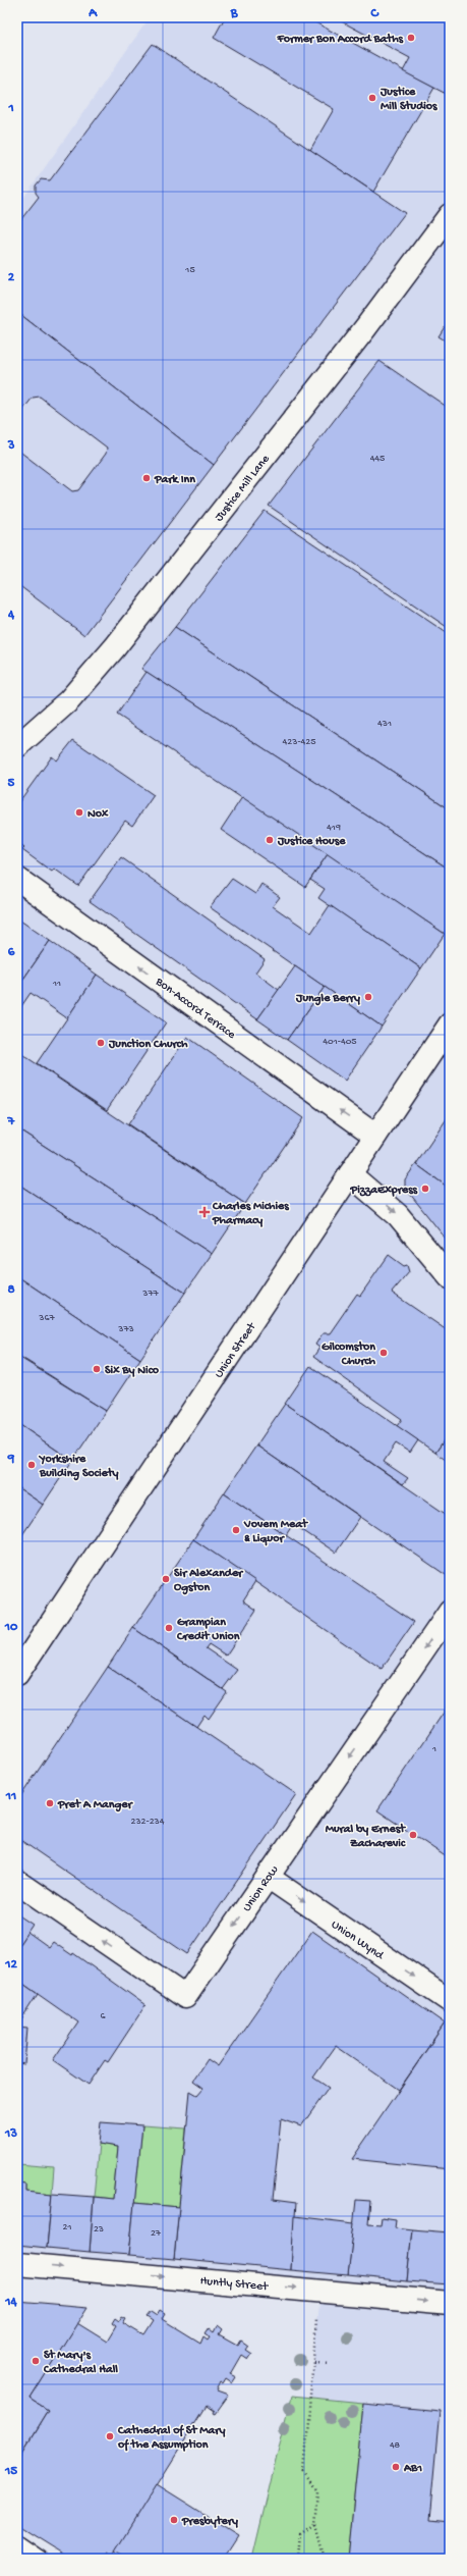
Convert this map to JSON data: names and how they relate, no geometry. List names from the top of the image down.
{
  "streets": {
    "street": [
      "Justice Mill Lane",
      "Bon-Accord Terrace",
      "Union Street",
      "Union Row",
      "Union Wynd",
      "Huntly Street"
    ]
  },
  "crossings": [
    ["Bon-Accord Terrace", "Union Street"],
    ["Union Row", "Union Wynd"]
  ],
  "one_way": ["Bon-Accord Terrace", "Union Wynd", "Huntly Street"],
  "places": {
    "other": [
      "Former Bon Accord Baths",
      "Justice Mill Studios",
      "Park Inn",
      "Nox",
      "Justice House",
      "Jungle Berry",
      "Junction Church",
      "PizzaExpress",
      "Gilcomston Church",
      "Six By Nico",
      "Yorkshire Building Society",
      "Vovem Meat & Liquor",
      "Sir Alexander Ogston",
      "Grampian Credit Union",
      "Pret A Manger",
      "Mural by Ernest Zacharevic",
      "St Mary's Cathedral Hall",
      "Cathedral of St Mary of the Assumption",
      "AB1",
      "Presbytery"
    ],
    "health": ["Charles Michies Pharmacy"]
  },
  "house_numbers": [
    "15",
    "445",
    "431",
    "423-425",
    "419",
    "11",
    "401-405",
    "377",
    "367",
    "373",
    "1",
    "232-234",
    "6",
    "21",
    "23",
    "27",
    "48"
  ],
  "grid": {
    "columns": ["A", "B", "C"],
    "rows": [
      "1",
      "2",
      "3",
      "4",
      "5",
      "6",
      "7",
      "8",
      "9",
      "10",
      "11",
      "12",
      "13",
      "14",
      "15"
    ]
  }
}
